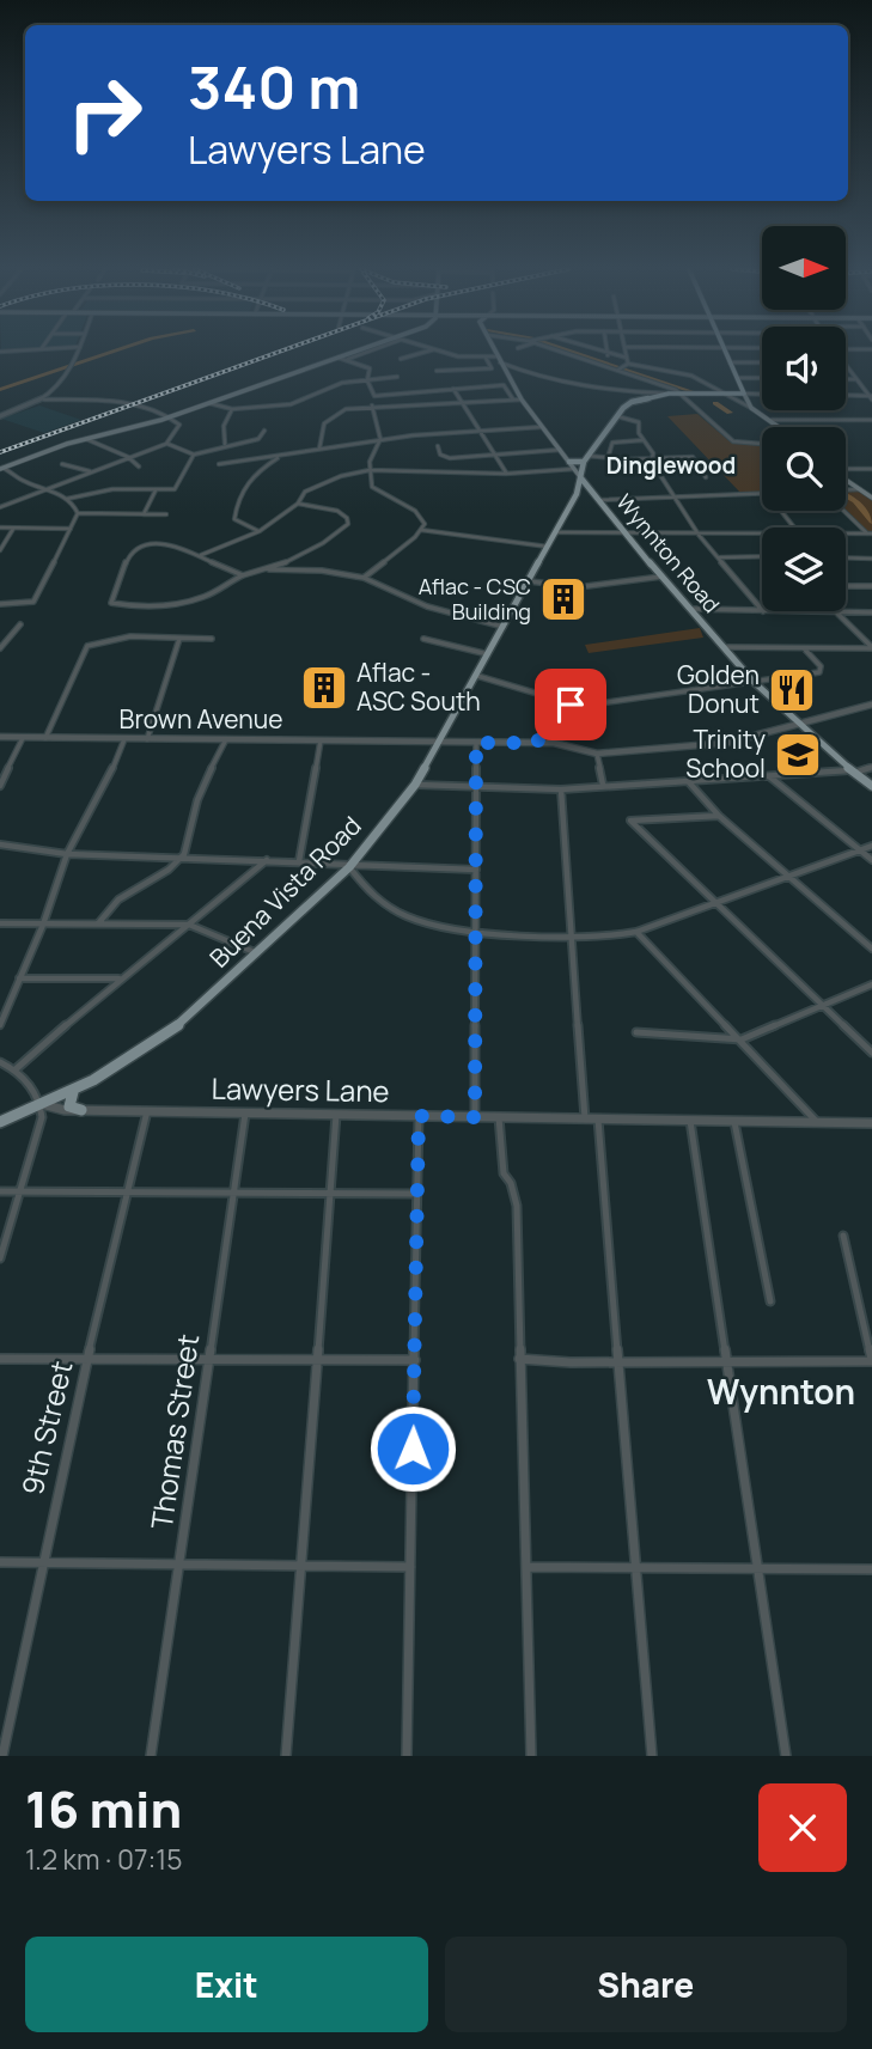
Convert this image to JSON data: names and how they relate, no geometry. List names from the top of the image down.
{
  "streets": {
    "main road": ["Wynnton Road", "Buena Vista Road"],
    "street": [
      "Brown Avenue",
      "Lawyers Lane",
      "9th Street",
      "Thomas Street"
    ]
  },
  "crossings": [
    ["Wynnton Road", "Brown Avenue"],
    ["Wynnton Road", "Buena Vista Road"],
    ["Brown Avenue", "Buena Vista Road"],
    ["Buena Vista Road", "Lawyers Lane"],
    ["Lawyers Lane", "9th Street"],
    ["Lawyers Lane", "Thomas Street"]
  ],
  "districts": ["Dinglewood", "Wynnton"],
  "places": {
    "building": ["Aflac - CSC Building", "Aflac - ASC South"],
    "restaurant": ["Golden Donut"],
    "school or university": ["Trinity School"]
  },
  "north": "right",
  "page": {
    "turn": ["340 m", "Lawyers Lane"],
    "heading": ["16 min", "1.2 km · 07:15"],
    "buttons": ["Exit", "Share"]
  }
}
